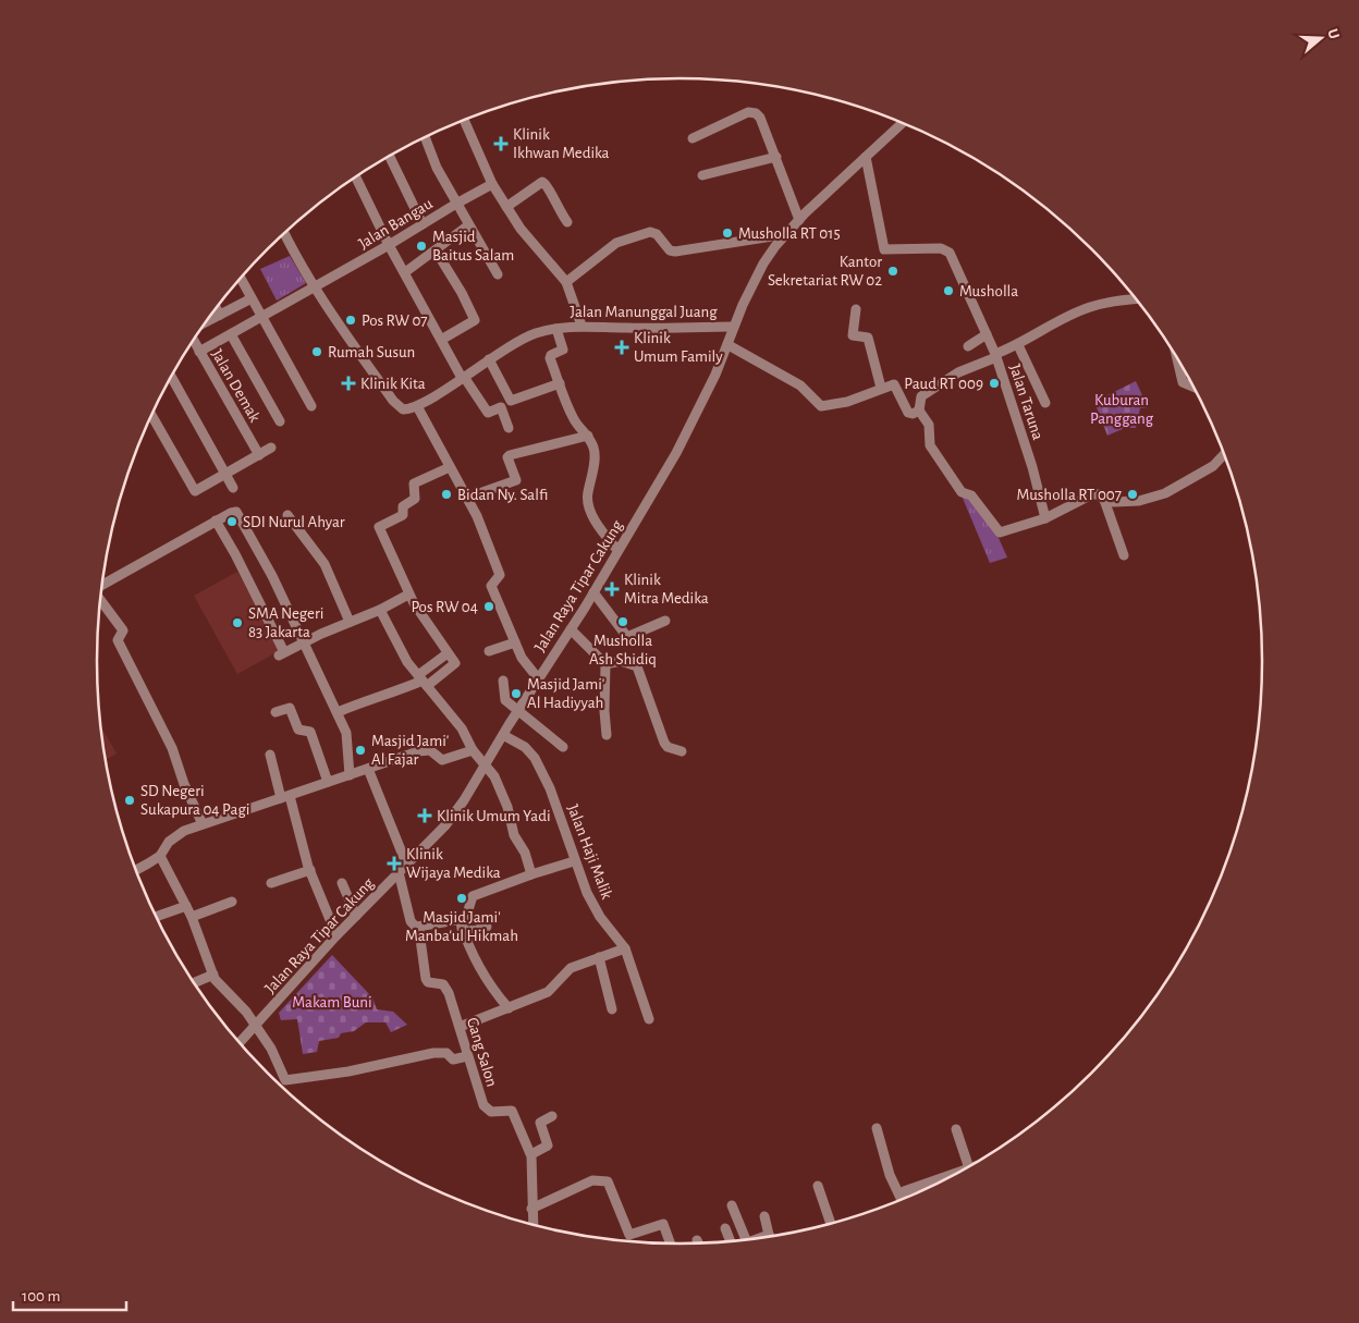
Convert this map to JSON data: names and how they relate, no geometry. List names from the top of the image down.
{
  "streets": {
    "street": [
      "Jalan Bangau",
      "Jalan Manunggal Juang",
      "Jalan Demak",
      "Jalan Taruna",
      "Jalan Raya Tipar Cakung",
      "Jalan Haji Malik",
      "Gang Salon"
    ]
  },
  "crossings": [
    ["Jalan Bangau", "Jalan Demak"],
    ["Jalan Manunggal Juang", "Jalan Raya Tipar Cakung"],
    ["Jalan Taruna", "Jalan Raya Tipar Cakung"],
    ["Jalan Raya Tipar Cakung", "Jalan Haji Malik"],
    ["Jalan Raya Tipar Cakung", "Gang Salon"]
  ],
  "parks": ["Kuburan Panggang", "Makam Buni"],
  "places": {
    "health": [
      "Klinik Ikhwan Medika",
      "Klinik Umum Family",
      "Klinik Kita",
      "Klinik Mitra Medika",
      "Klinik Umum Yadi",
      "Klinik Wijaya Medika"
    ],
    "other": [
      "Musholla RT 015",
      "Masjid Baitus Salam",
      "Kantor Sekretariat RW 02",
      "Musholla",
      "Pos RW 07",
      "Rumah Susun",
      "Paud RT 009",
      "Bidan Ny. Salfi",
      "Musholla RT 007",
      "SDI Nurul Ahyar",
      "Pos RW 04",
      "Musholla Ash Shidiq",
      "SMA Negeri 83 Jakarta",
      "Masjid Jami' Al Hadiyyah",
      "Masjid Jami' Al Fajar",
      "SD Negeri Sukapura 04 Pagi",
      "Masjid Jami' Manba'ul Hikmah"
    ]
  },
  "scale_bar": "100 m",
  "north": "right"
}
